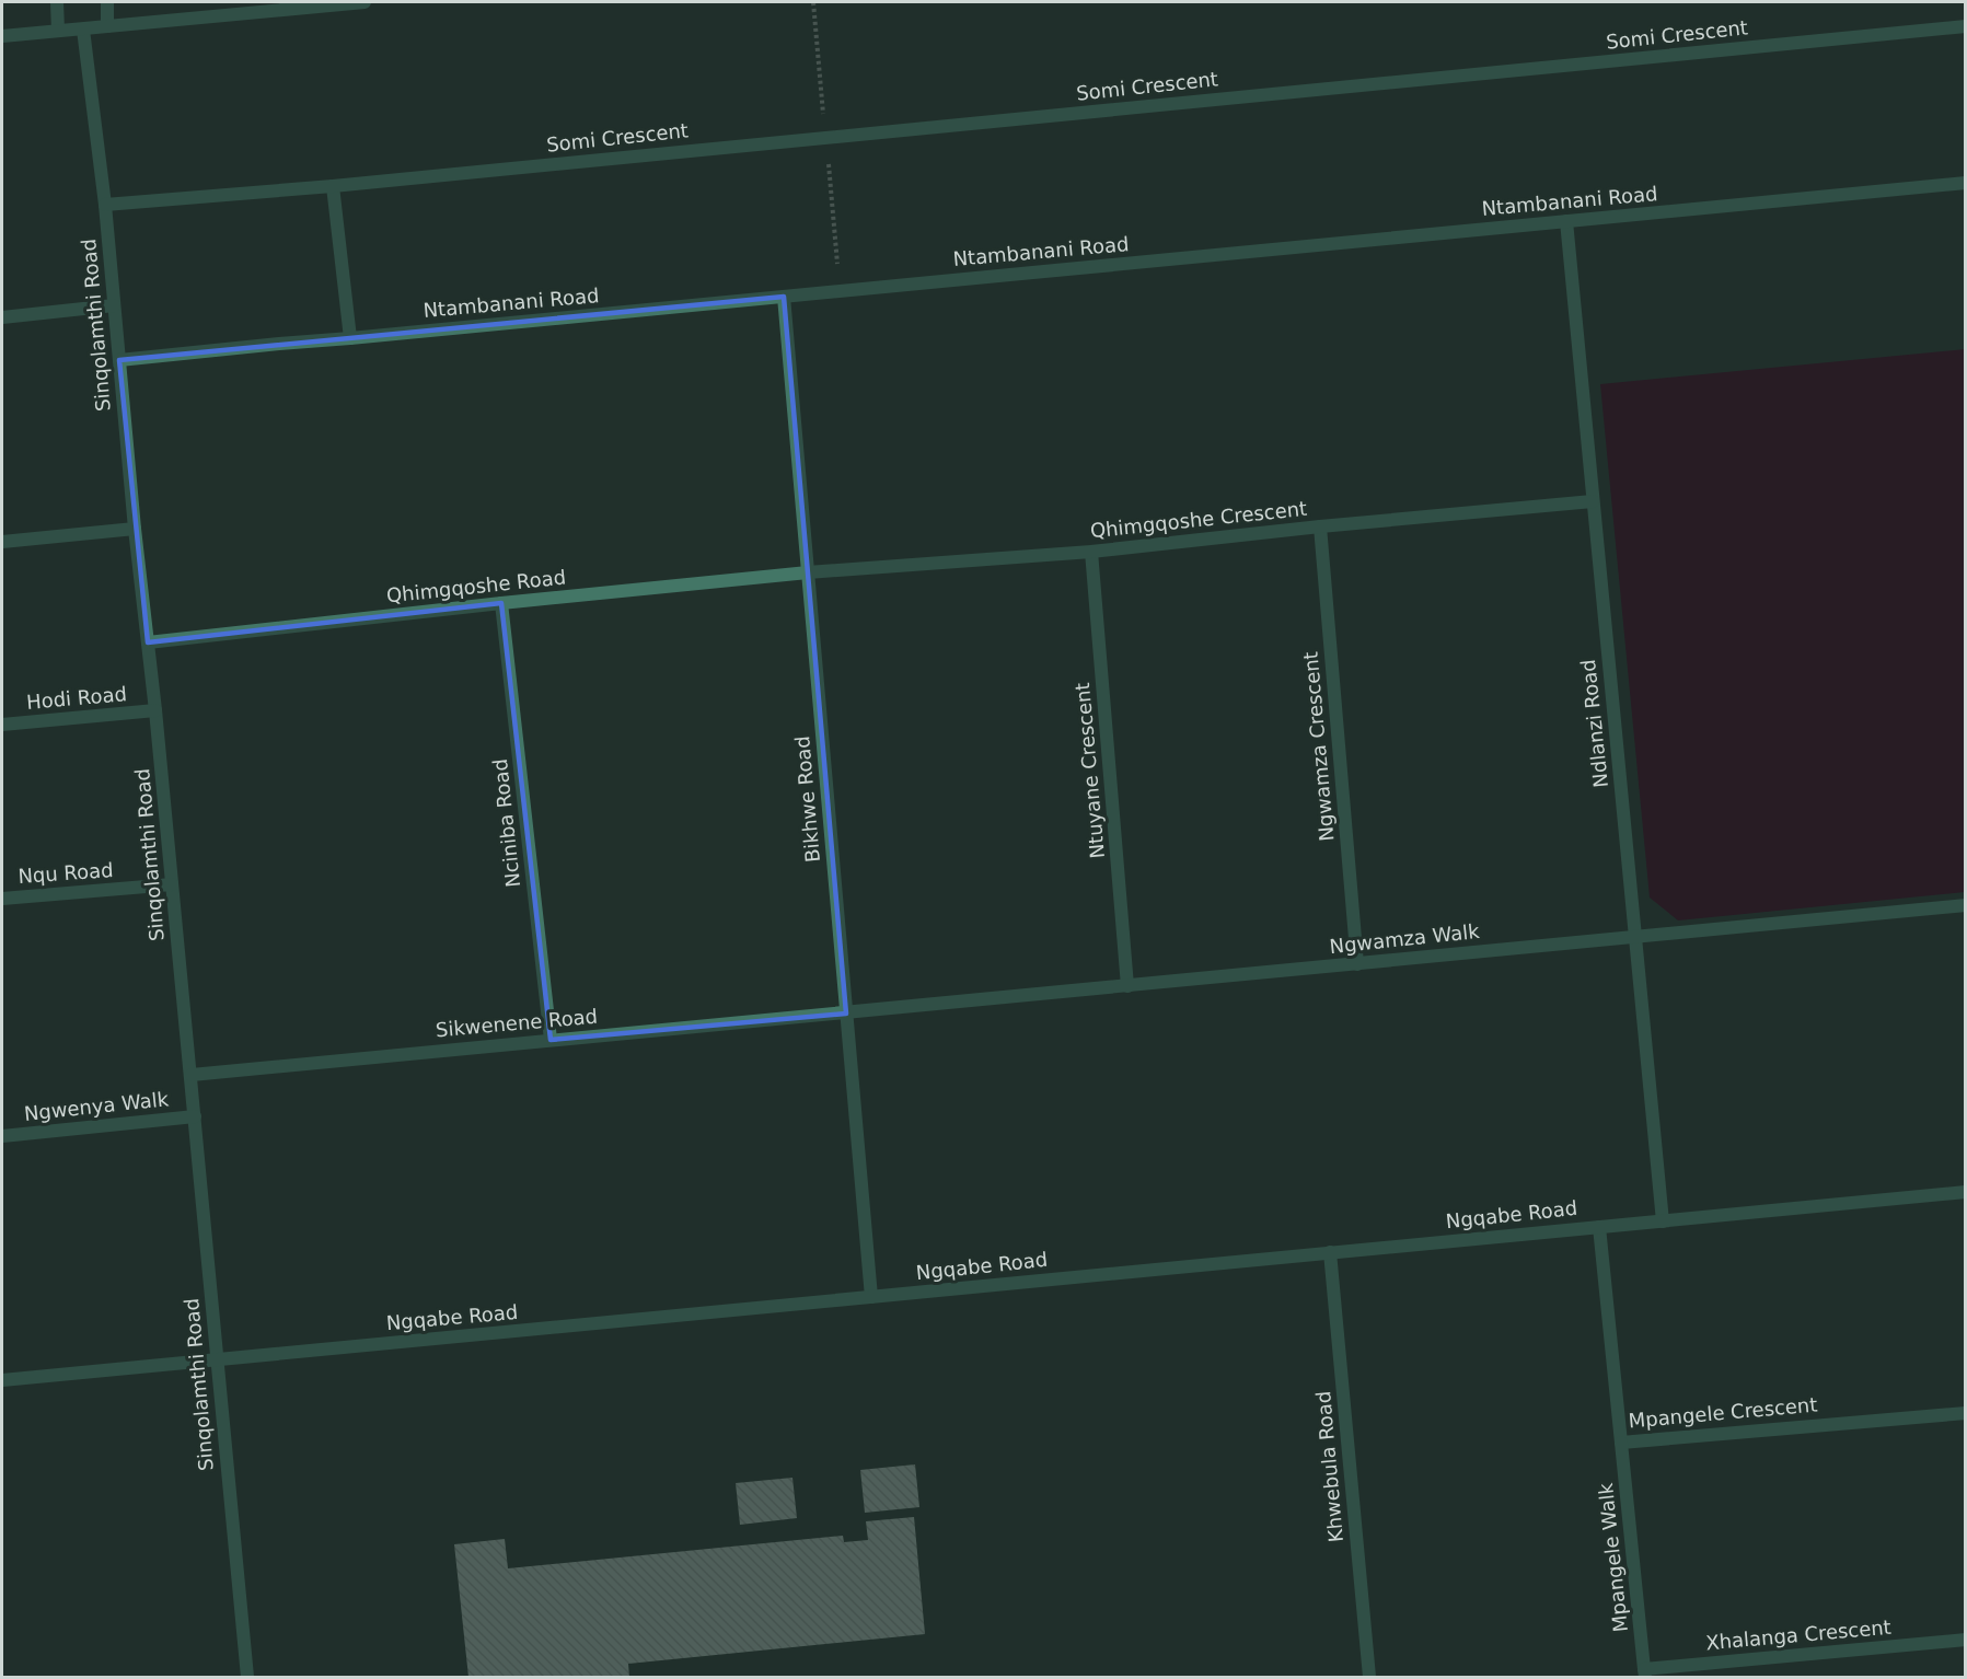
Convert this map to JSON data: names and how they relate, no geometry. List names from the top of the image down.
{
  "streets": {
    "street": [
      "Somi Crescent",
      "Ntambanani Road",
      "Sinqolamthi Road",
      "Qhimgqoshe Crescent",
      "Qhimgqoshe Road",
      "Hodi Road",
      "Ndlanzi Road",
      "Ngwamza Crescent",
      "Ntuyane Crescent",
      "Bikhwe Road",
      "Nciniba Road",
      "Nqu Road",
      "Ngwamza Walk",
      "Sikwenene Road",
      "Ngwenya Walk",
      "Ngqabe Road",
      "Mpangele Crescent",
      "Khwebula Road",
      "Mpangele Walk",
      "Xhalanga Crescent"
    ]
  },
  "crossings": [
    ["Somi Crescent", "Sinqolamthi Road"],
    ["Ntambanani Road", "Sinqolamthi Road"],
    ["Ntambanani Road", "Ndlanzi Road"],
    ["Ntambanani Road", "Bikhwe Road"],
    ["Sinqolamthi Road", "Qhimgqoshe Road"],
    ["Sinqolamthi Road", "Hodi Road"],
    ["Sinqolamthi Road", "Nqu Road"],
    ["Sinqolamthi Road", "Sikwenene Road"],
    ["Sinqolamthi Road", "Ngwenya Walk"],
    ["Sinqolamthi Road", "Ngqabe Road"],
    ["Qhimgqoshe Crescent", "Qhimgqoshe Road"],
    ["Qhimgqoshe Crescent", "Ndlanzi Road"],
    ["Qhimgqoshe Crescent", "Ngwamza Crescent"],
    ["Qhimgqoshe Crescent", "Ntuyane Crescent"],
    ["Qhimgqoshe Crescent", "Bikhwe Road"],
    ["Qhimgqoshe Road", "Bikhwe Road"],
    ["Qhimgqoshe Road", "Nciniba Road"],
    ["Ndlanzi Road", "Ngwamza Walk"],
    ["Ndlanzi Road", "Ngqabe Road"],
    ["Ngwamza Crescent", "Ngwamza Walk"],
    ["Ntuyane Crescent", "Ngwamza Walk"],
    ["Bikhwe Road", "Ngwamza Walk"],
    ["Bikhwe Road", "Sikwenene Road"],
    ["Bikhwe Road", "Ngqabe Road"],
    ["Nciniba Road", "Sikwenene Road"],
    ["Ngwamza Walk", "Sikwenene Road"],
    ["Ngqabe Road", "Mpangele Crescent"],
    ["Ngqabe Road", "Khwebula Road"],
    ["Mpangele Crescent", "Mpangele Walk"],
    ["Mpangele Walk", "Xhalanga Crescent"]
  ]
}
